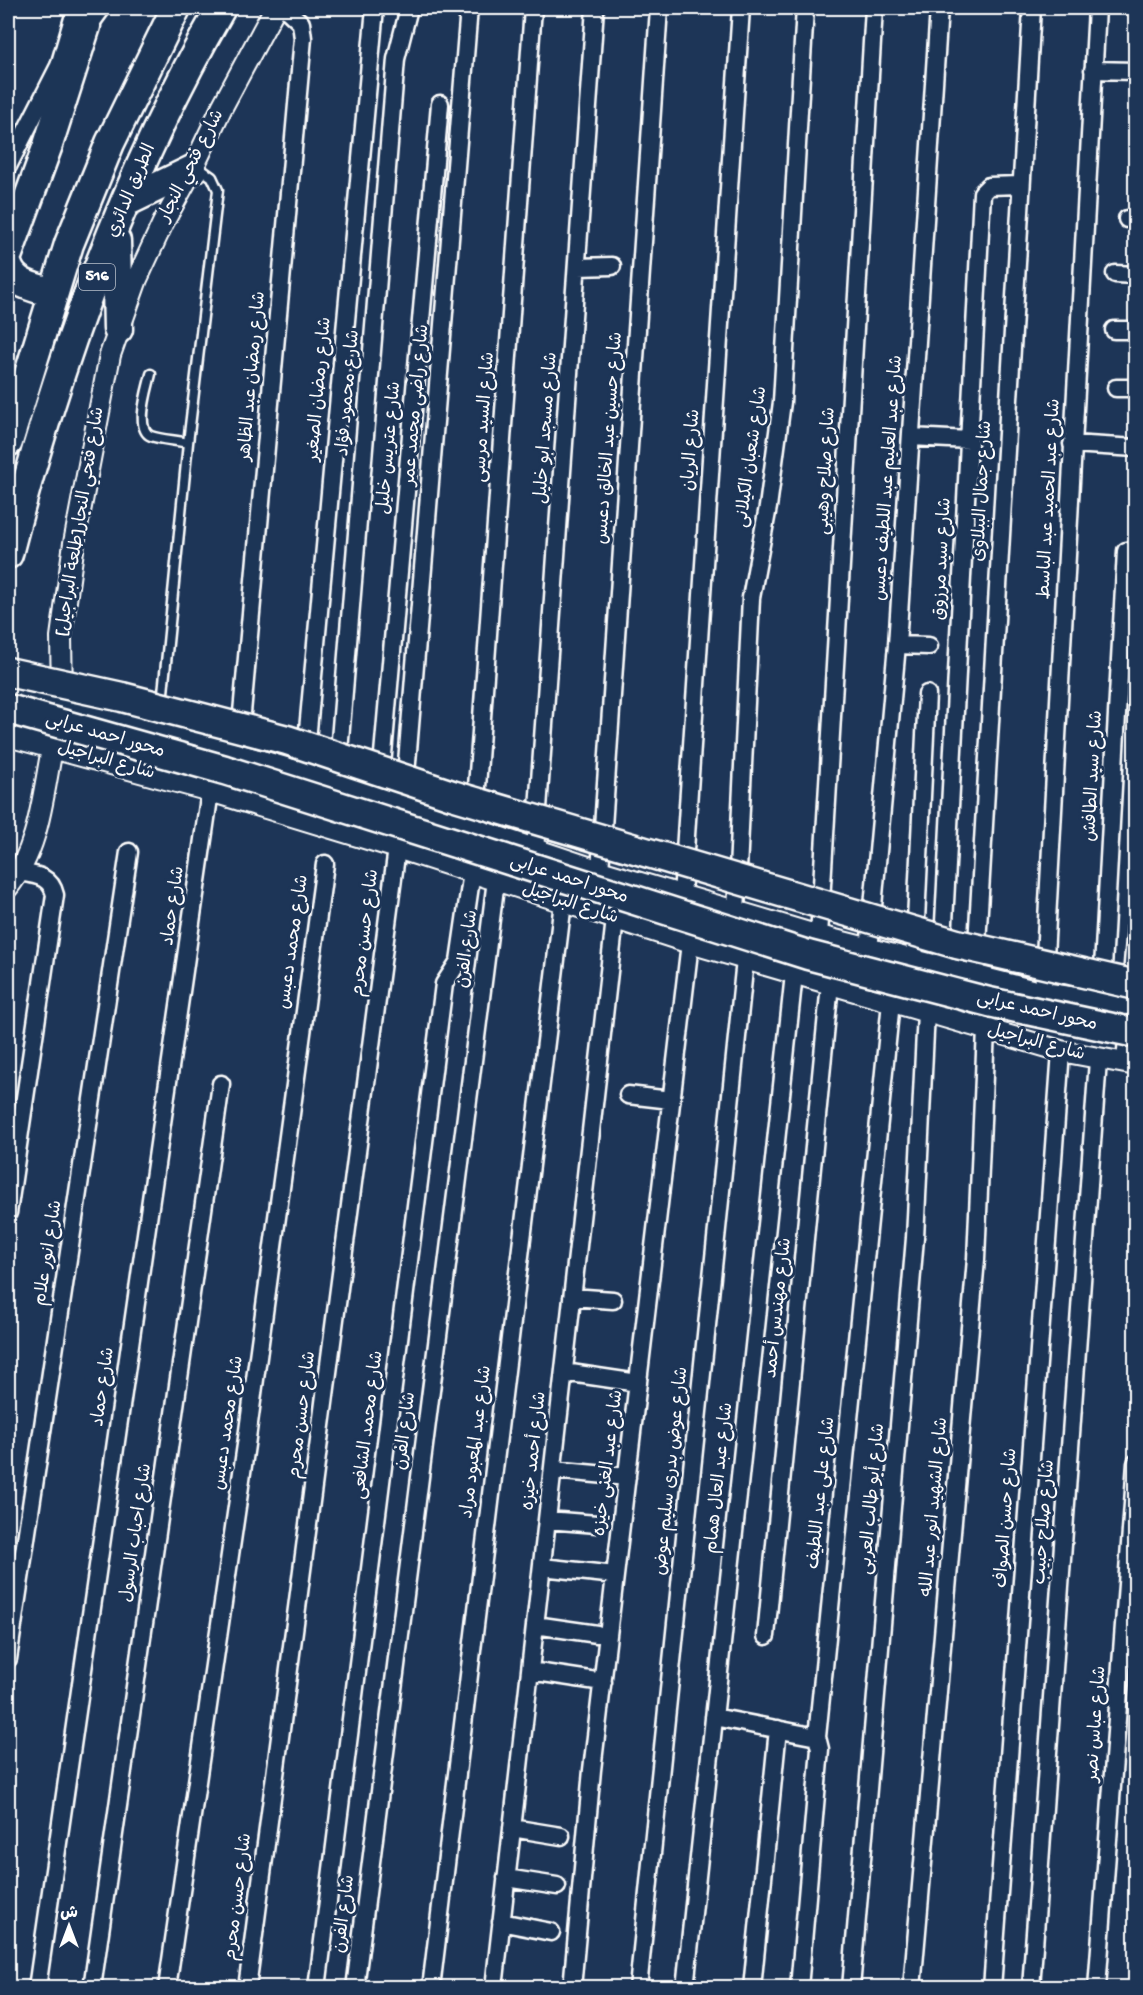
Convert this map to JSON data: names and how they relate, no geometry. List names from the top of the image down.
{
  "streets": {
    "highway": ["الطريق الدائري", "516", "محور احمد عرابى"],
    "street": [
      "شارع فتحي النجار",
      "شارع رمضان عبد الظاهر",
      "شارع رمضان الصغير",
      "شارع محمود فؤاد",
      "شارع راضى محمد عمر",
      "شارع السيد مرسى",
      "شارع مسجد ابو خليل",
      "شارع حسين عبد الخالق دعبس",
      "شارع عتريس خليل",
      "شارع الريان",
      "شارع شعبان الكيلانى",
      "شارع صلاح وهيبى",
      "شارع عبد العليم عبد اللطيف دعبس",
      "شارع جمال الببلاوى",
      "شارع عبد الحميد عبد الباسط",
      "شارع فتحي النجار[طلعة البراجيل]",
      "شارع سيد مرزوق",
      "شارع البراجيل",
      "شارع سيد الطافش",
      "شارع حماد",
      "شارع حسن محرم",
      "شارع محمد دعبس",
      "شارع الفرن",
      "شارع انور علام",
      "شارع مهندس أحمد",
      "شارع محمد الشافعى",
      "شارع عبد المعبود مراد",
      "شارع أحمد خيزه",
      "شارع عبد الغنى خيزه",
      "شارع عوض بدرى سليم عوض",
      "شارع عبد العال همام",
      "شارع على عبد اللطيف",
      "شارع أبو طالب العربى",
      "شارع الشهيد انور عبد الله",
      "شارع حسن الصواف",
      "شارع صلاح حبيب",
      "شارع احباب الرسول",
      "شارع عباس نصر"
    ]
  },
  "crossings": [
    ["شارع فتحي النجار", "شارع فتحي النجار[طلعة البراجيل]"],
    ["شارع جمال الببلاوى", "شارع سيد مرزوق"],
    ["شارع فتحي النجار[طلعة البراجيل]", "شارع البراجيل"],
    ["شارع سيد مرزوق", "شارع البراجيل"],
    ["شارع سيد مرزوق", "شارع أبو طالب العربى"],
    ["شارع البراجيل", "شارع حماد"],
    ["شارع البراجيل", "شارع حسن محرم"],
    ["شارع البراجيل", "شارع الفرن"],
    ["شارع البراجيل", "شارع مهندس أحمد"],
    ["شارع البراجيل", "شارع محمد الشافعى"],
    ["شارع البراجيل", "شارع عبد المعبود مراد"],
    ["شارع البراجيل", "شارع أحمد خيزه"],
    ["شارع البراجيل", "شارع عبد الغنى خيزه"],
    ["شارع البراجيل", "شارع عوض بدرى سليم عوض"],
    ["شارع البراجيل", "شارع عبد العال همام"],
    ["شارع البراجيل", "شارع على عبد اللطيف"],
    ["شارع البراجيل", "شارع أبو طالب العربى"],
    ["شارع البراجيل", "شارع الشهيد انور عبد الله"],
    ["شارع البراجيل", "شارع حسن الصواف"],
    ["شارع البراجيل", "شارع صلاح حبيب"]
  ],
  "north": "top"
}
